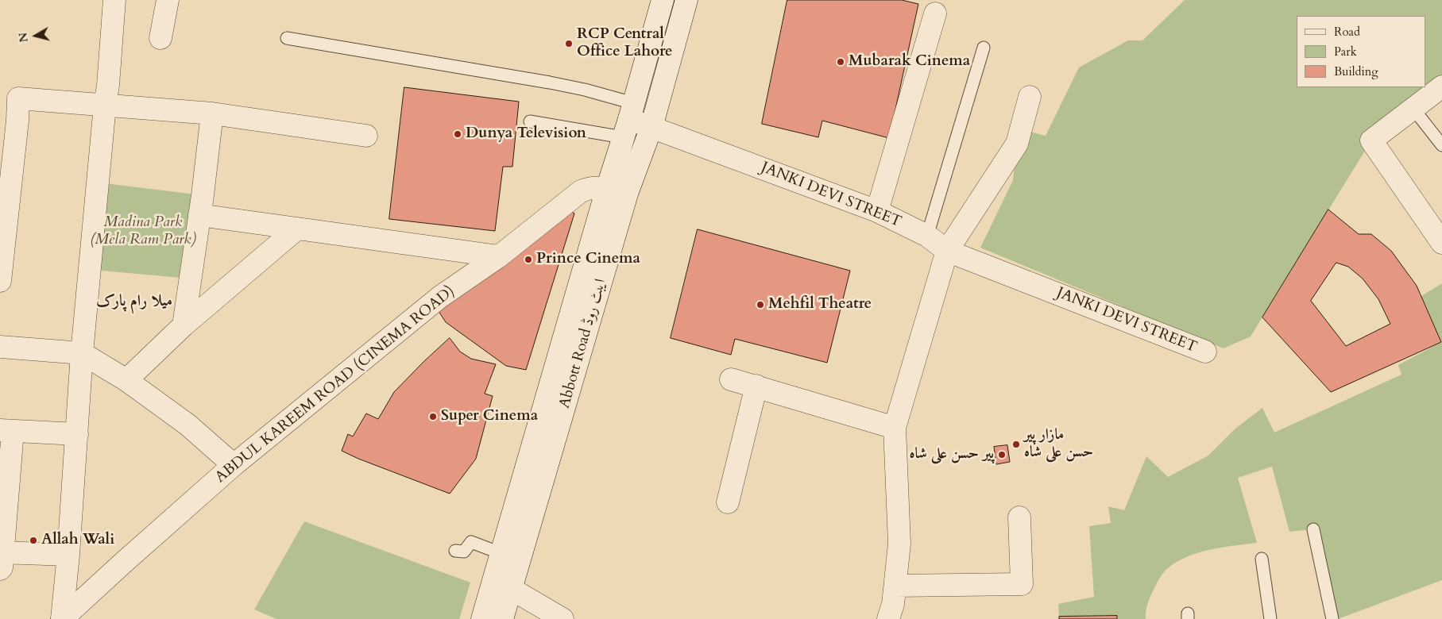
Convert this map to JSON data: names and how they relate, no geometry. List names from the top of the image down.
{
  "streets": {
    "street": ["JANKI DEVI STREET", "Abbott Road ایبٹ روڈ", "ABDUL KAREEM ROAD (CINEMA ROAD)"]
  },
  "crossings": [
    ["JANKI DEVI STREET", "Abbott Road ایبٹ روڈ"],
    ["Abbott Road ایبٹ روڈ", "ABDUL KAREEM ROAD (CINEMA ROAD)"]
  ],
  "districts": ["میلا رام پارک"],
  "parks": ["Madina Park (Mela Ram Park)"],
  "places": [
    "RCP Central Office Lahore",
    "Mubarak Cinema",
    "Dunya Television",
    "Prince Cinema",
    "Mehfil Theatre",
    "Super Cinema",
    "مازار پیر حسن علی شاہ",
    "پیر حسن علی شاہ",
    "Allah Wali"
  ],
  "legend": ["Road", "Park", "Building"],
  "north": "left"
}
